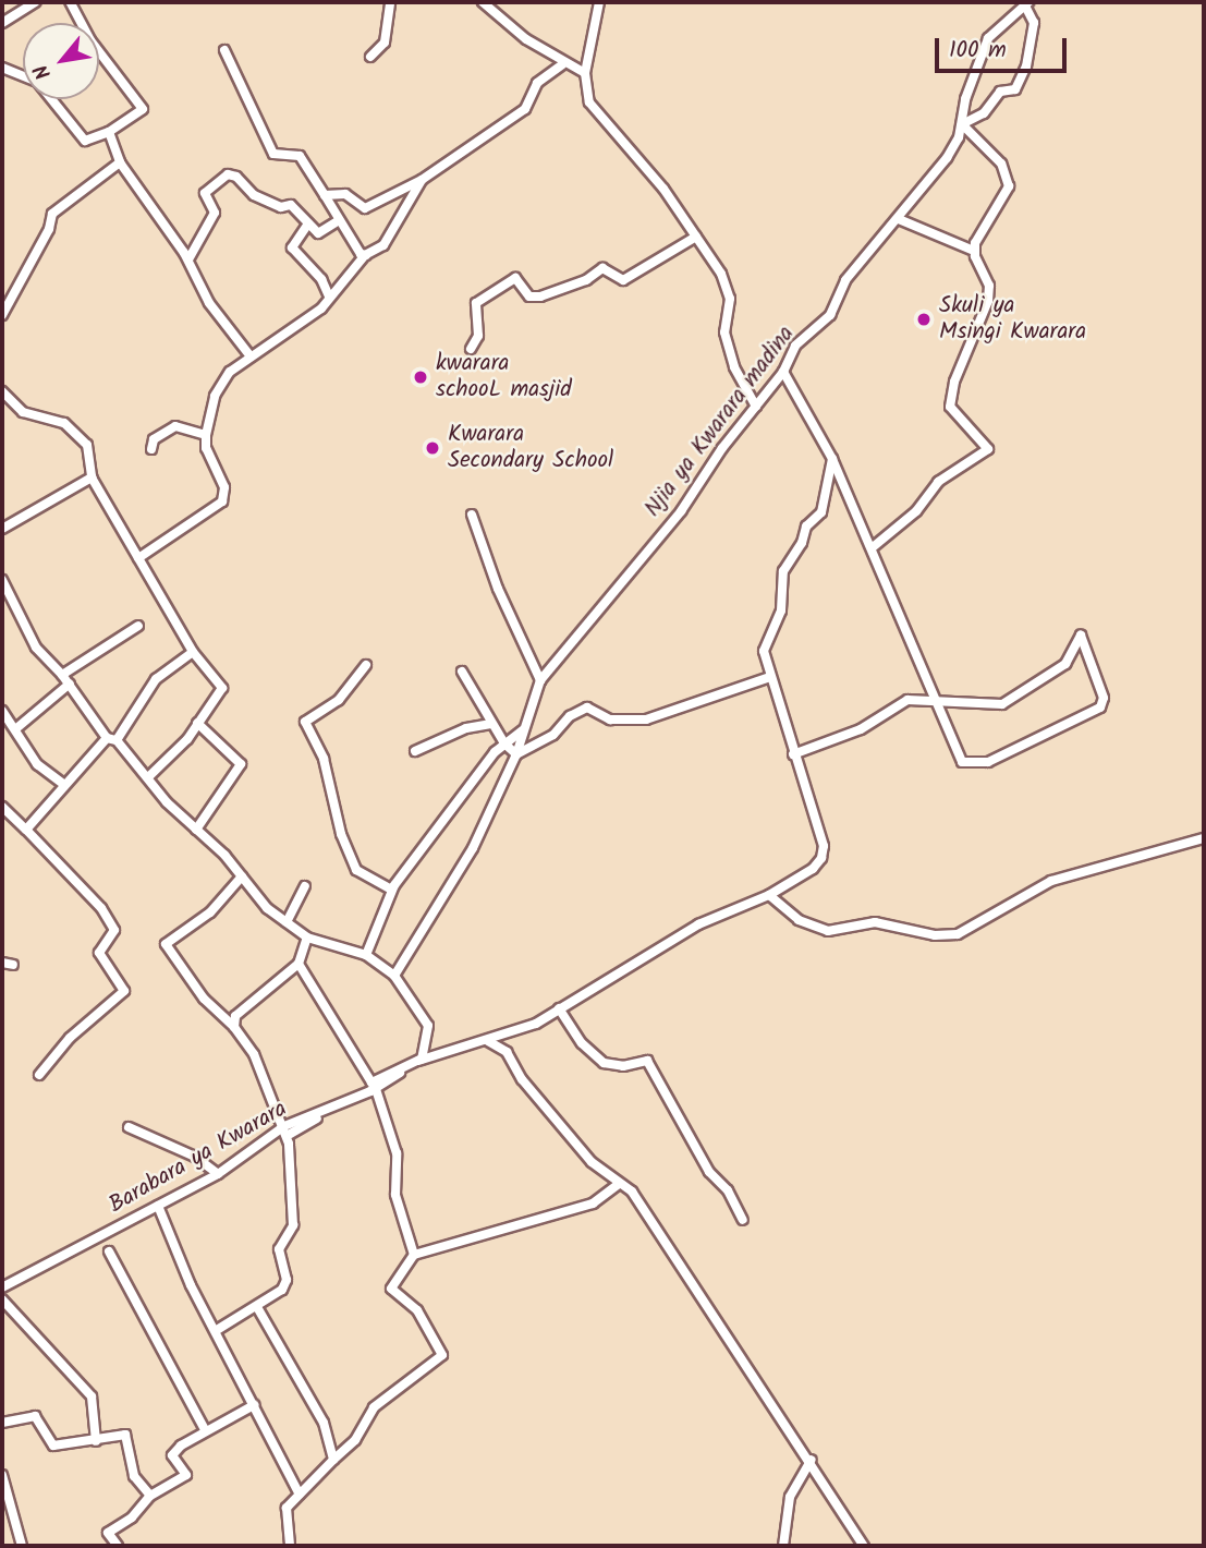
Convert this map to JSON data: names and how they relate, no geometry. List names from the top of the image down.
{
  "streets": {
    "street": ["Njia ya Kwarara madina", "Barabara ya Kwarara"]
  },
  "places": ["Skuli ya Msingi Kwarara", "kwarara schooL masjid", "Kwarara Secondary School"],
  "scale_bar": "100 m",
  "north": "bottom left"
}
